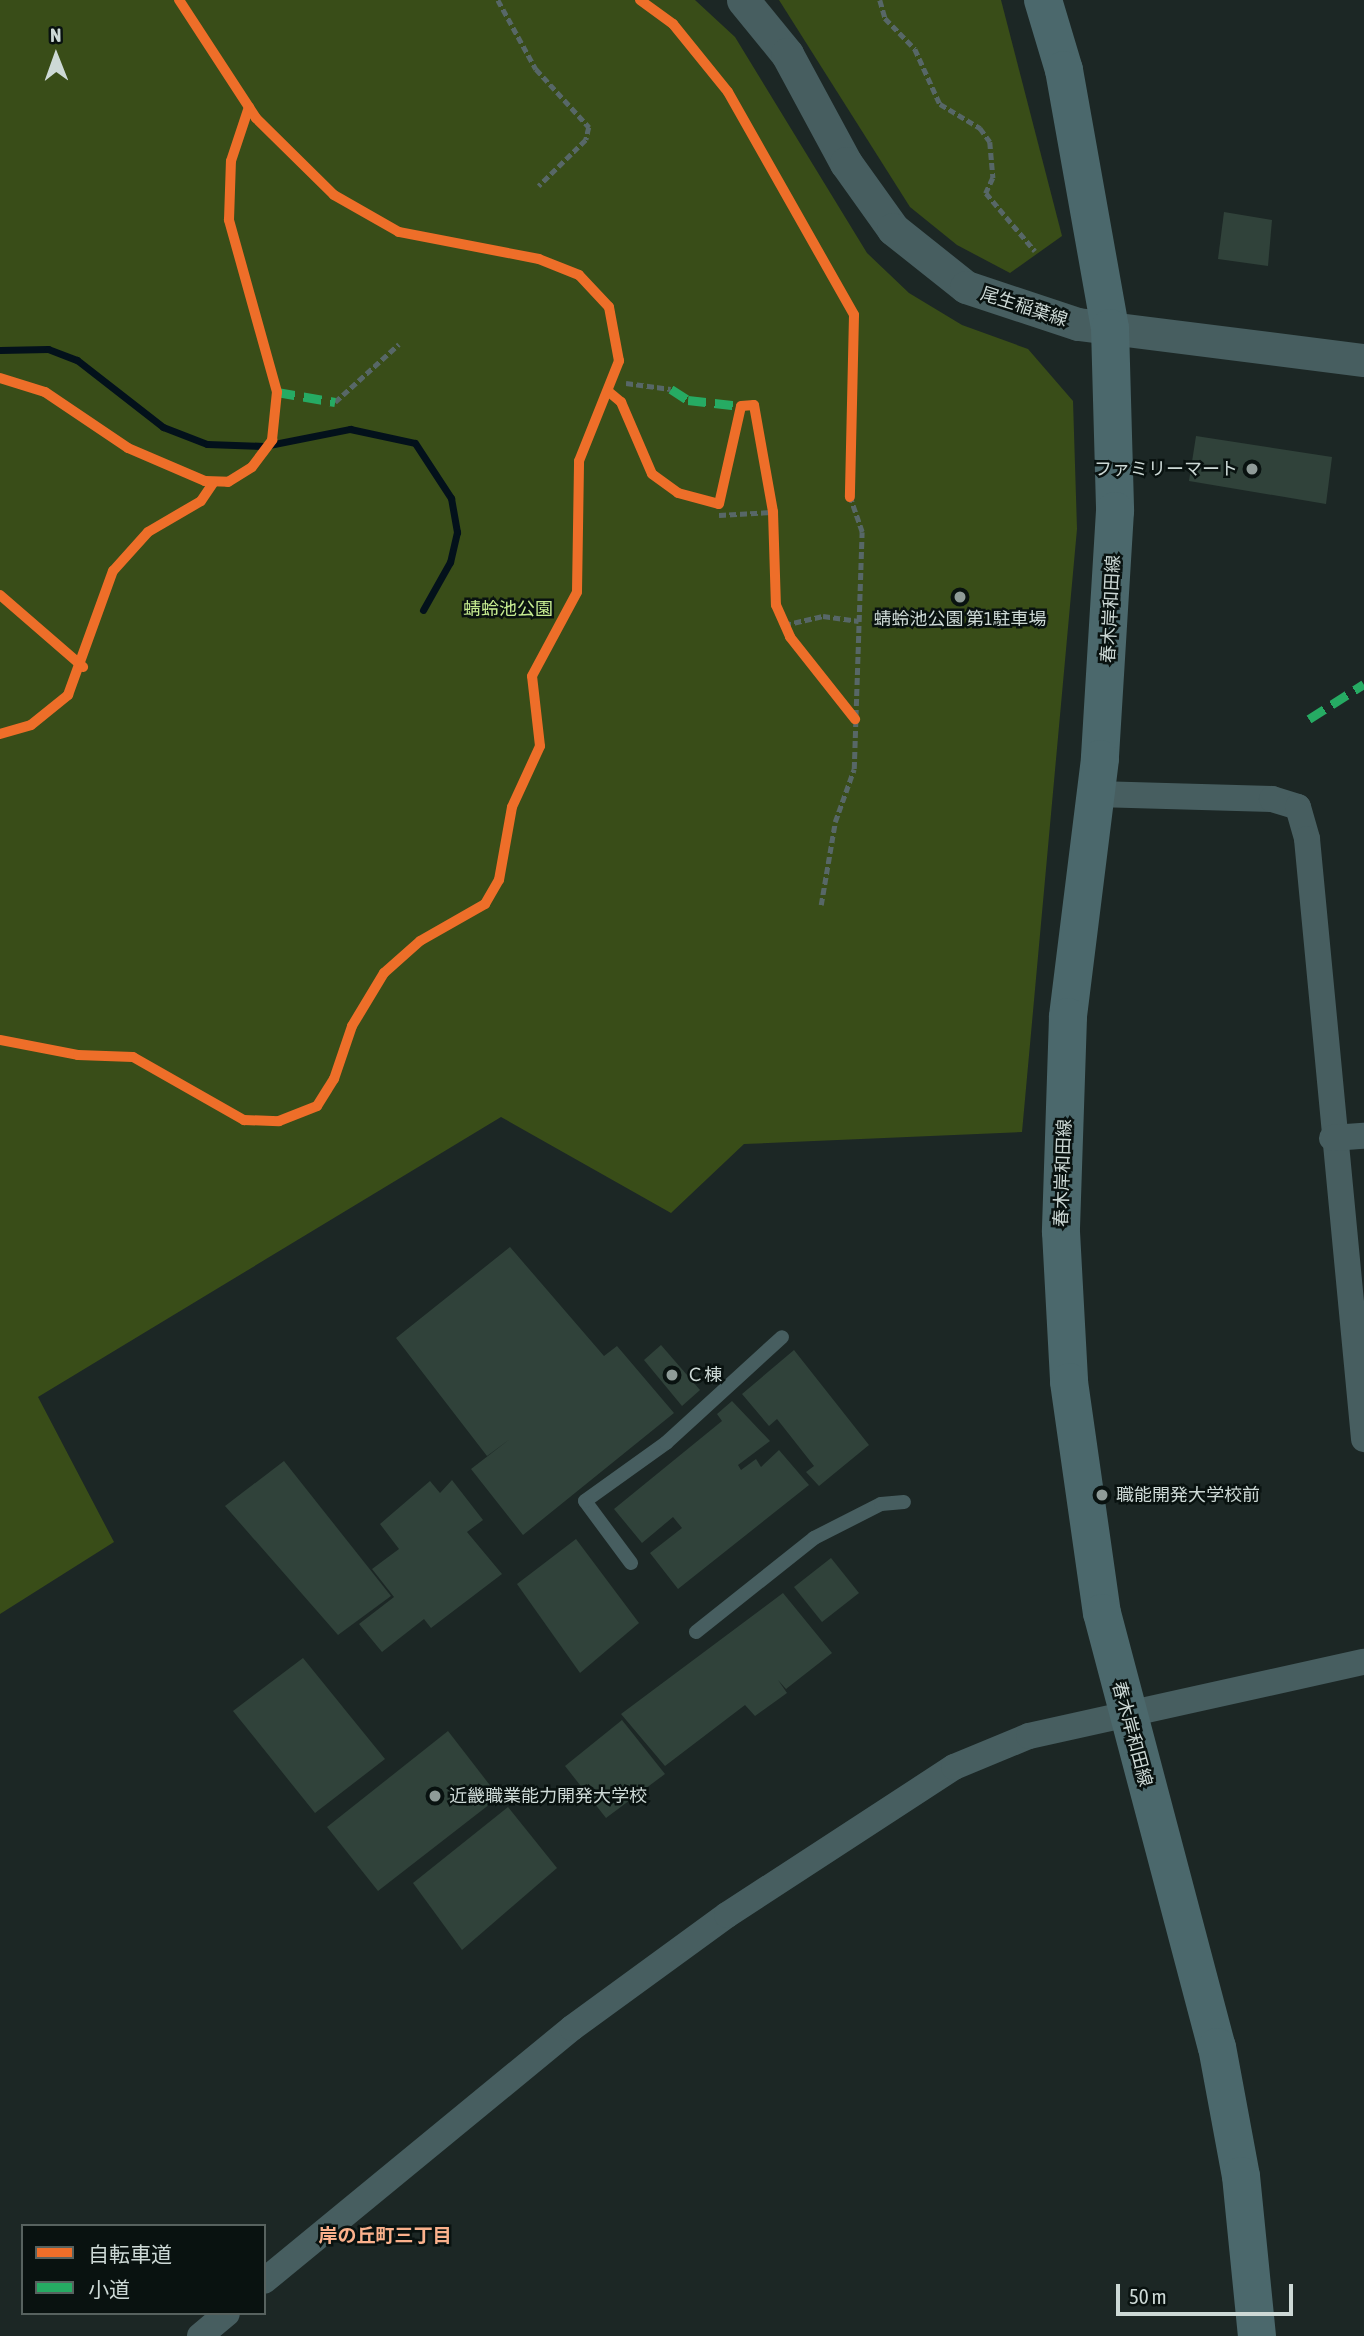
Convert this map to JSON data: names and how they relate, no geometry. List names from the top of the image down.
{
  "streets": {
    "main road": ["春木岸和田線"],
    "street": ["尾生稲葉線"]
  },
  "crossings": [
    ["尾生稲葉線", "春木岸和田線"]
  ],
  "districts": ["岸の丘町三丁目"],
  "parks": ["蜻蛉池公園"],
  "places": [
    "ファミリーマート",
    "蜻蛉池公園 第1駐車場",
    "Ｃ棟",
    "職能開発大学校前",
    "近畿職業能力開発大学校"
  ],
  "legend": ["自転車道", "小道"],
  "scale_bar": "50 m",
  "north": "top"
}
